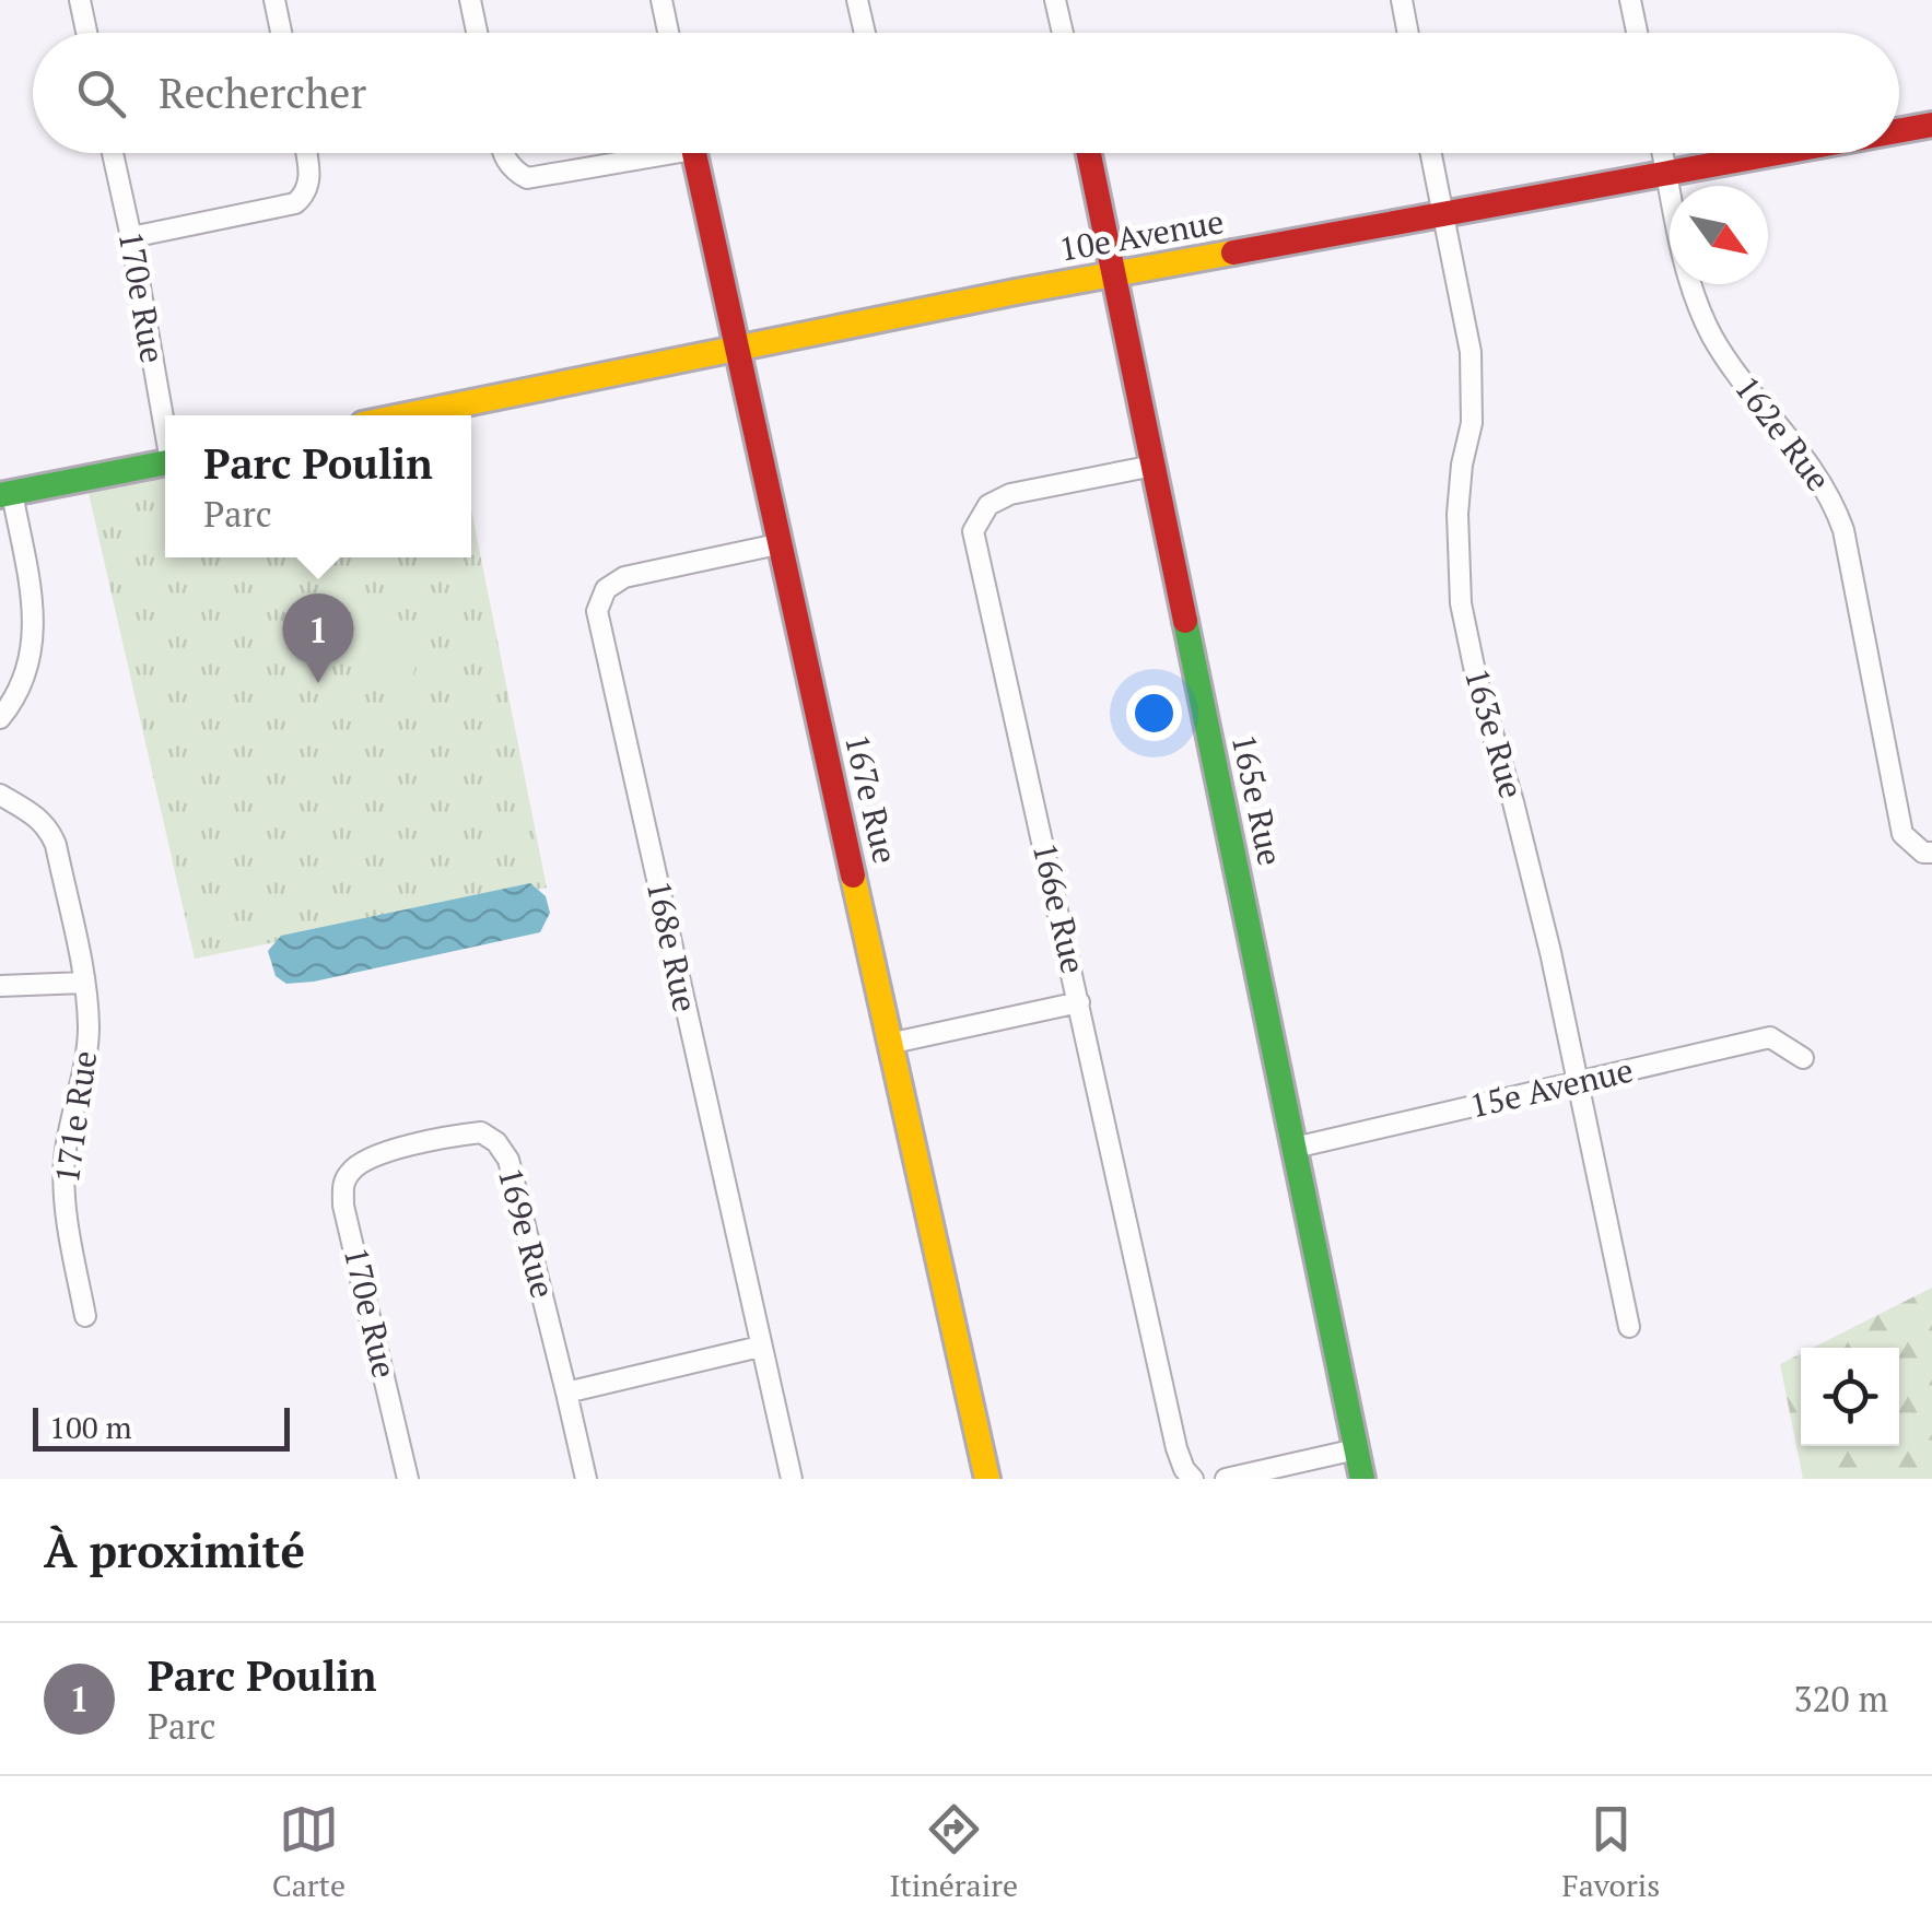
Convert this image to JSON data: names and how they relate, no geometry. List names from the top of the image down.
{
  "streets": {
    "street": [
      "10e Avenue",
      "170e Rue",
      "162e Rue",
      "163e Rue",
      "167e Rue",
      "165e Rue",
      "166e Rue",
      "168e Rue",
      "15e Avenue",
      "171e Rue",
      "169e Rue"
    ]
  },
  "crossings": [
    ["10e Avenue", "162e Rue"],
    ["10e Avenue", "163e Rue"],
    ["10e Avenue", "167e Rue"],
    ["10e Avenue", "165e Rue"],
    ["170e Rue", "169e Rue"],
    ["163e Rue", "15e Avenue"],
    ["167e Rue", "168e Rue"],
    ["165e Rue", "166e Rue"],
    ["165e Rue", "15e Avenue"]
  ],
  "scale_bar": "100 m",
  "north": "bottom right",
  "page": {
    "search": "Rechercher",
    "popup": ["Parc Poulin", "Parc"],
    "pins": "1",
    "scale": "100 m",
    "heading": "À proximité",
    "list": [
      {
        "mark": "1",
        "name": "Parc Poulin",
        "note": "Parc",
        "value": "320 m"
      }
    ],
    "nav": ["Carte", "Itinéraire", "Favoris"]
  }
}
